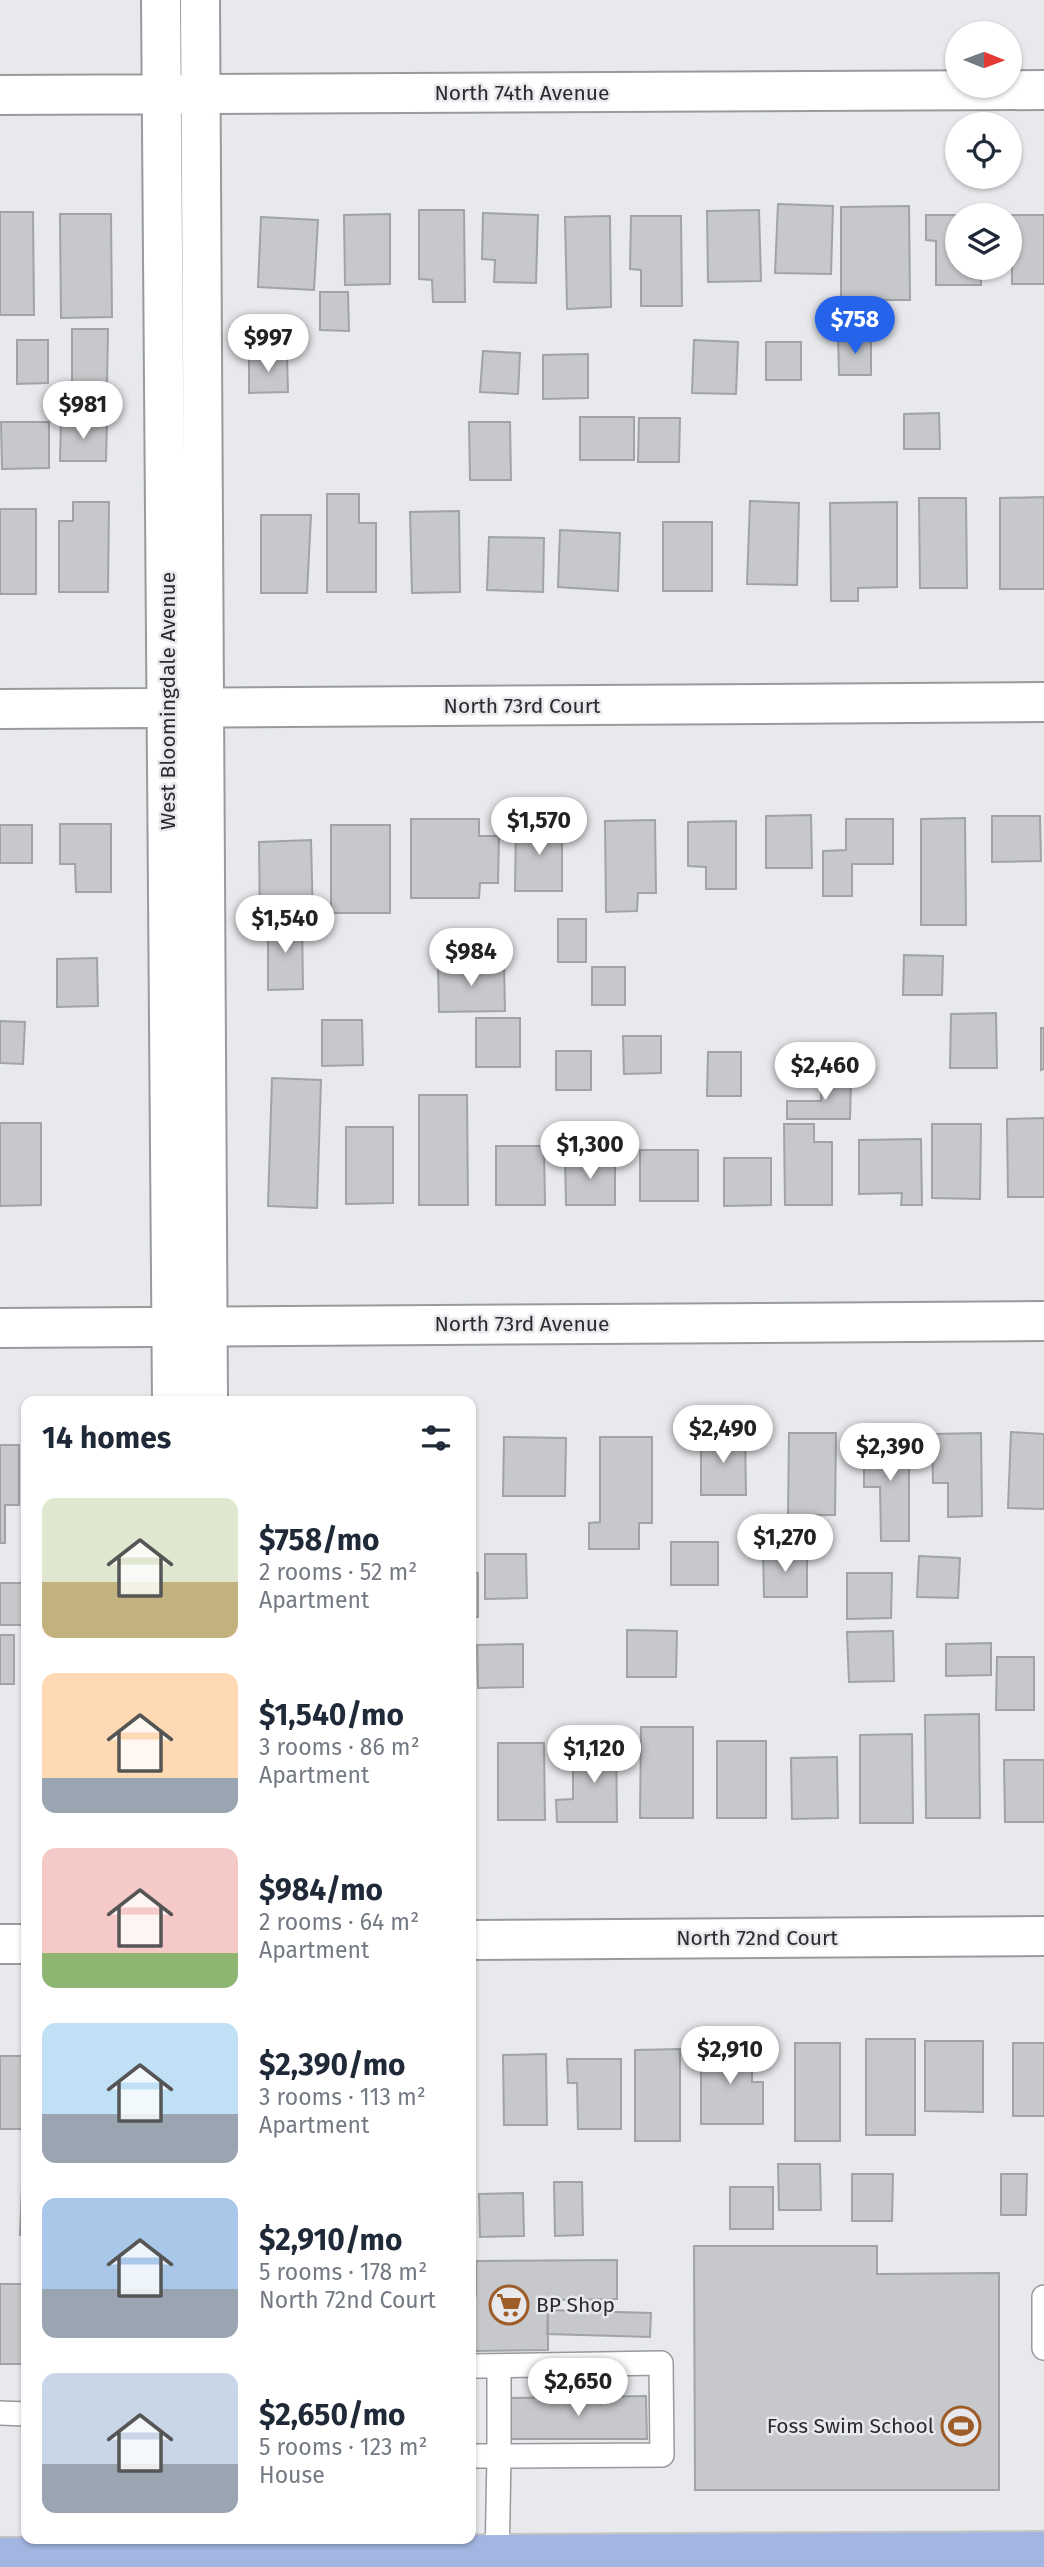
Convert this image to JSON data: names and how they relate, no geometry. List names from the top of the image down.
{
  "streets": {
    "street": [
      "North 74th Avenue",
      "West Bloomingdale Avenue",
      "North 73rd Court",
      "North 73rd Avenue",
      "North 72nd Court"
    ]
  },
  "crossings": [
    ["North 74th Avenue", "West Bloomingdale Avenue"],
    ["West Bloomingdale Avenue", "North 73rd Court"],
    ["West Bloomingdale Avenue", "North 73rd Avenue"]
  ],
  "places": {
    "supermarket": ["BP Shop"],
    "sports": ["Foss Swim School"]
  },
  "north": "right",
  "page": {
    "price": [
      "$758",
      "$997",
      "$981",
      "$1,570",
      "$1,540",
      "$984",
      "$2,460",
      "$1,300",
      "$2,490",
      "$2,390",
      "$1,270",
      "$1,120",
      "$2,910",
      "$2,650"
    ],
    "heading": "14 homes",
    "list": [
      {
        "name": "$758/mo",
        "note": "2 rooms · 52 m² · Apartment"
      },
      {
        "name": "$1,540/mo",
        "note": "3 rooms · 86 m² · Apartment"
      },
      {
        "name": "$984/mo",
        "note": "2 rooms · 64 m² · Apartment"
      },
      {
        "name": "$2,390/mo",
        "note": "3 rooms · 113 m² · Apartment"
      },
      {
        "name": "$2,910/mo",
        "note": "5 rooms · 178 m² · North 72nd Court"
      },
      {
        "name": "$2,650/mo",
        "note": "5 rooms · 123 m² · House"
      }
    ]
  }
}
